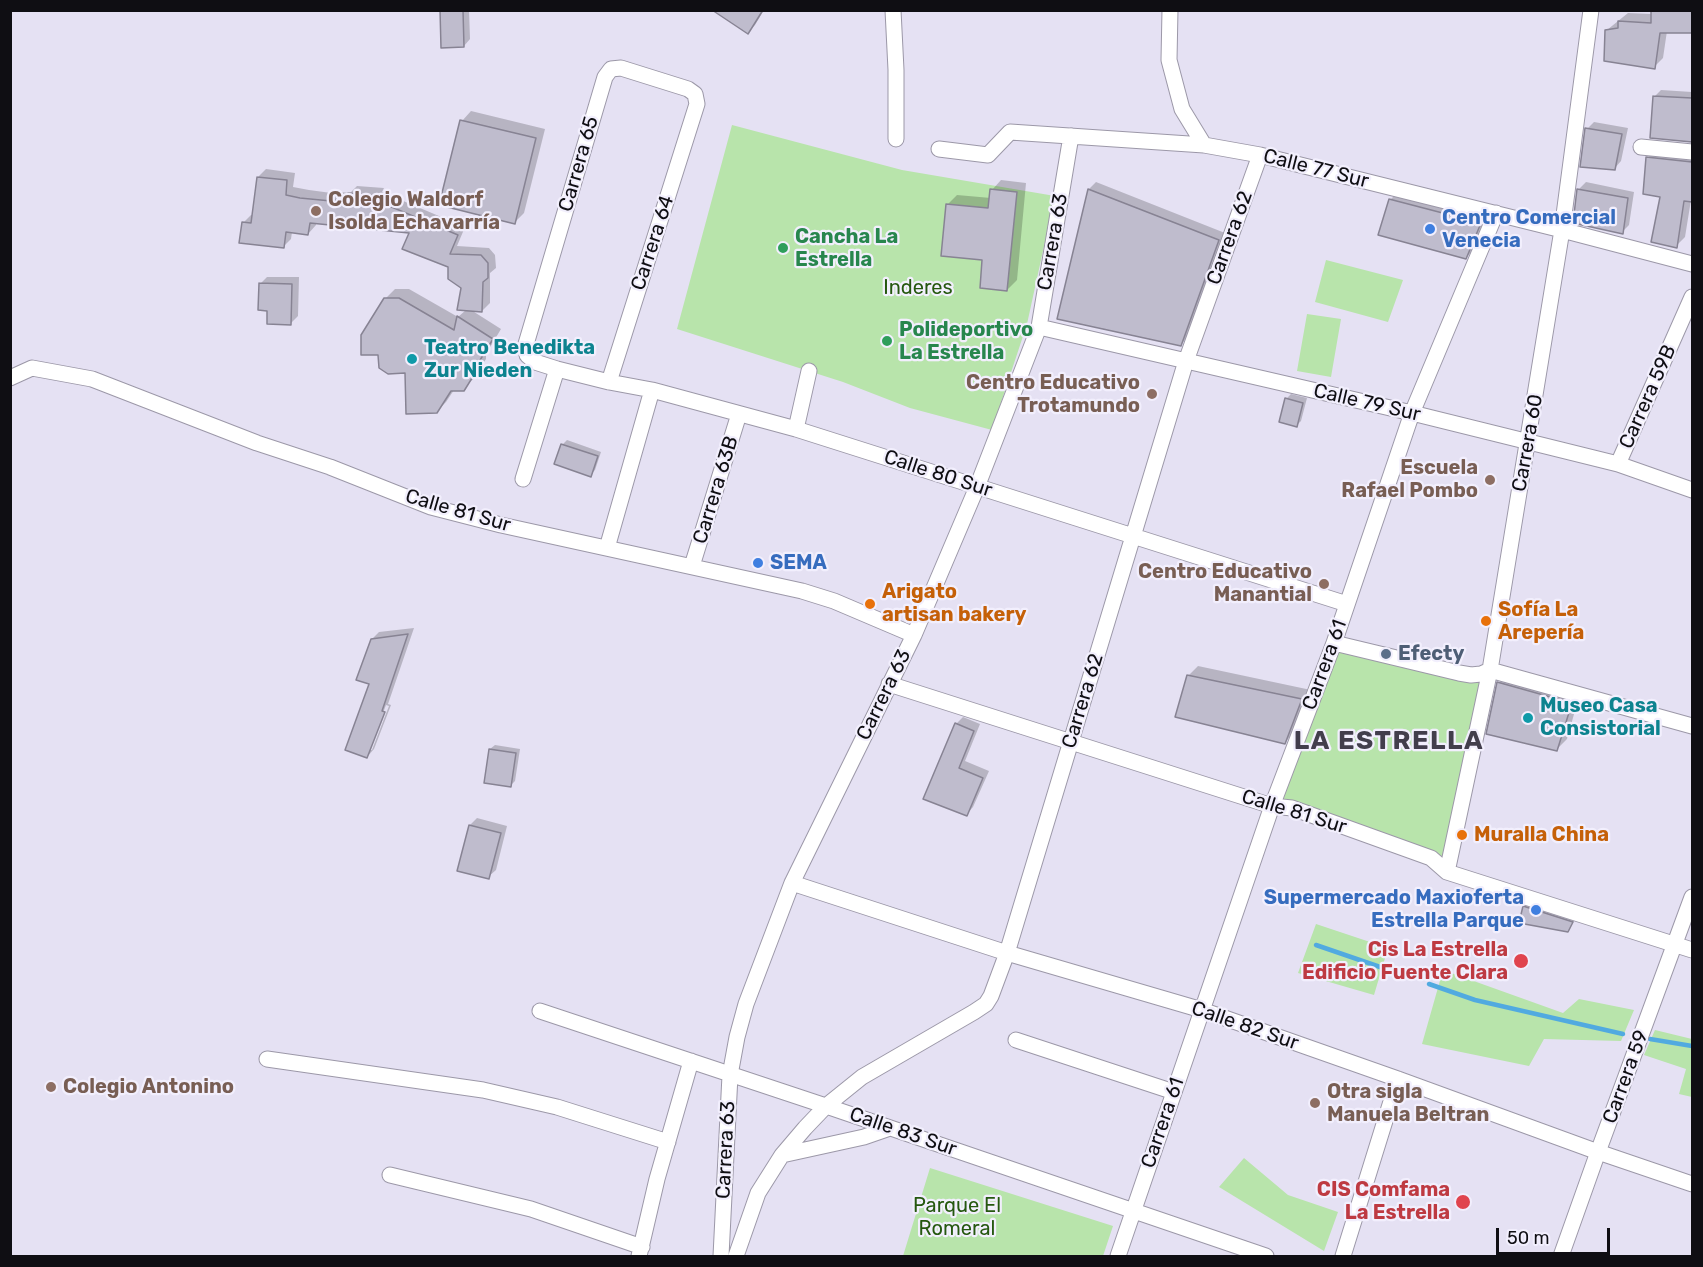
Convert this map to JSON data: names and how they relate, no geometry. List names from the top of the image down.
{
  "streets": {
    "street": [
      "Carrera 65",
      "Calle 77 Sur",
      "Carrera 62",
      "Carrera 63",
      "Carrera 64",
      "Carrera 59B",
      "Calle 79 Sur",
      "Carrera 60",
      "Calle 80 Sur",
      "Carrera 63B",
      "Calle 81 Sur",
      "Carrera 61",
      "Calle 82 Sur",
      "Carrera 59",
      "Calle 83 Sur"
    ]
  },
  "crossings": [
    ["Carrera 65", "Carrera 64"],
    ["Carrera 65", "Calle 80 Sur"],
    ["Calle 77 Sur", "Carrera 62"],
    ["Calle 77 Sur", "Carrera 63"],
    ["Calle 77 Sur", "Carrera 60"],
    ["Calle 77 Sur", "Carrera 61"],
    ["Carrera 62", "Calle 79 Sur"],
    ["Carrera 62", "Calle 80 Sur"],
    ["Carrera 62", "Calle 81 Sur"],
    ["Carrera 62", "Calle 82 Sur"],
    ["Carrera 62", "Calle 83 Sur"],
    ["Carrera 63", "Calle 79 Sur"],
    ["Carrera 63", "Calle 80 Sur"],
    ["Carrera 63", "Calle 81 Sur"],
    ["Carrera 63", "Calle 82 Sur"],
    ["Carrera 63", "Calle 83 Sur"],
    ["Carrera 64", "Calle 80 Sur"],
    ["Carrera 59B", "Calle 79 Sur"],
    ["Calle 79 Sur", "Carrera 60"],
    ["Calle 79 Sur", "Carrera 61"],
    ["Carrera 60", "Calle 81 Sur"],
    ["Calle 80 Sur", "Carrera 63B"],
    ["Calle 80 Sur", "Carrera 61"],
    ["Carrera 63B", "Calle 81 Sur"],
    ["Calle 81 Sur", "Carrera 61"],
    ["Calle 81 Sur", "Carrera 59"],
    ["Carrera 61", "Calle 82 Sur"],
    ["Carrera 61", "Calle 83 Sur"],
    ["Calle 82 Sur", "Carrera 59"]
  ],
  "districts": ["LA ESTRELLA"],
  "parks": ["Inderes", "Parque El Romeral"],
  "places": [
    "Colegio Waldorf Isolda Echavarría",
    "Centro Comercial Venecia",
    "Cancha La Estrella",
    "Polideportivo La Estrella",
    "Teatro Benedikta Zur Nieden",
    "Centro Educativo Trotamundo",
    "Escuela Rafael Pombo",
    "SEMA",
    "Centro Educativo Manantial",
    "Arigato artisan bakery",
    "Sofía La Arepería",
    "Efecty",
    "Museo Casa Consistorial",
    "Muralla China",
    "Supermercado Maxioferta Estrella Parque",
    "Cis La Estrella Edificio Fuente Clara",
    "Colegio Antonino",
    "Otra sigla Manuela Beltran",
    "CIS Comfama La Estrella"
  ],
  "scale_bar": "50 m"
}
